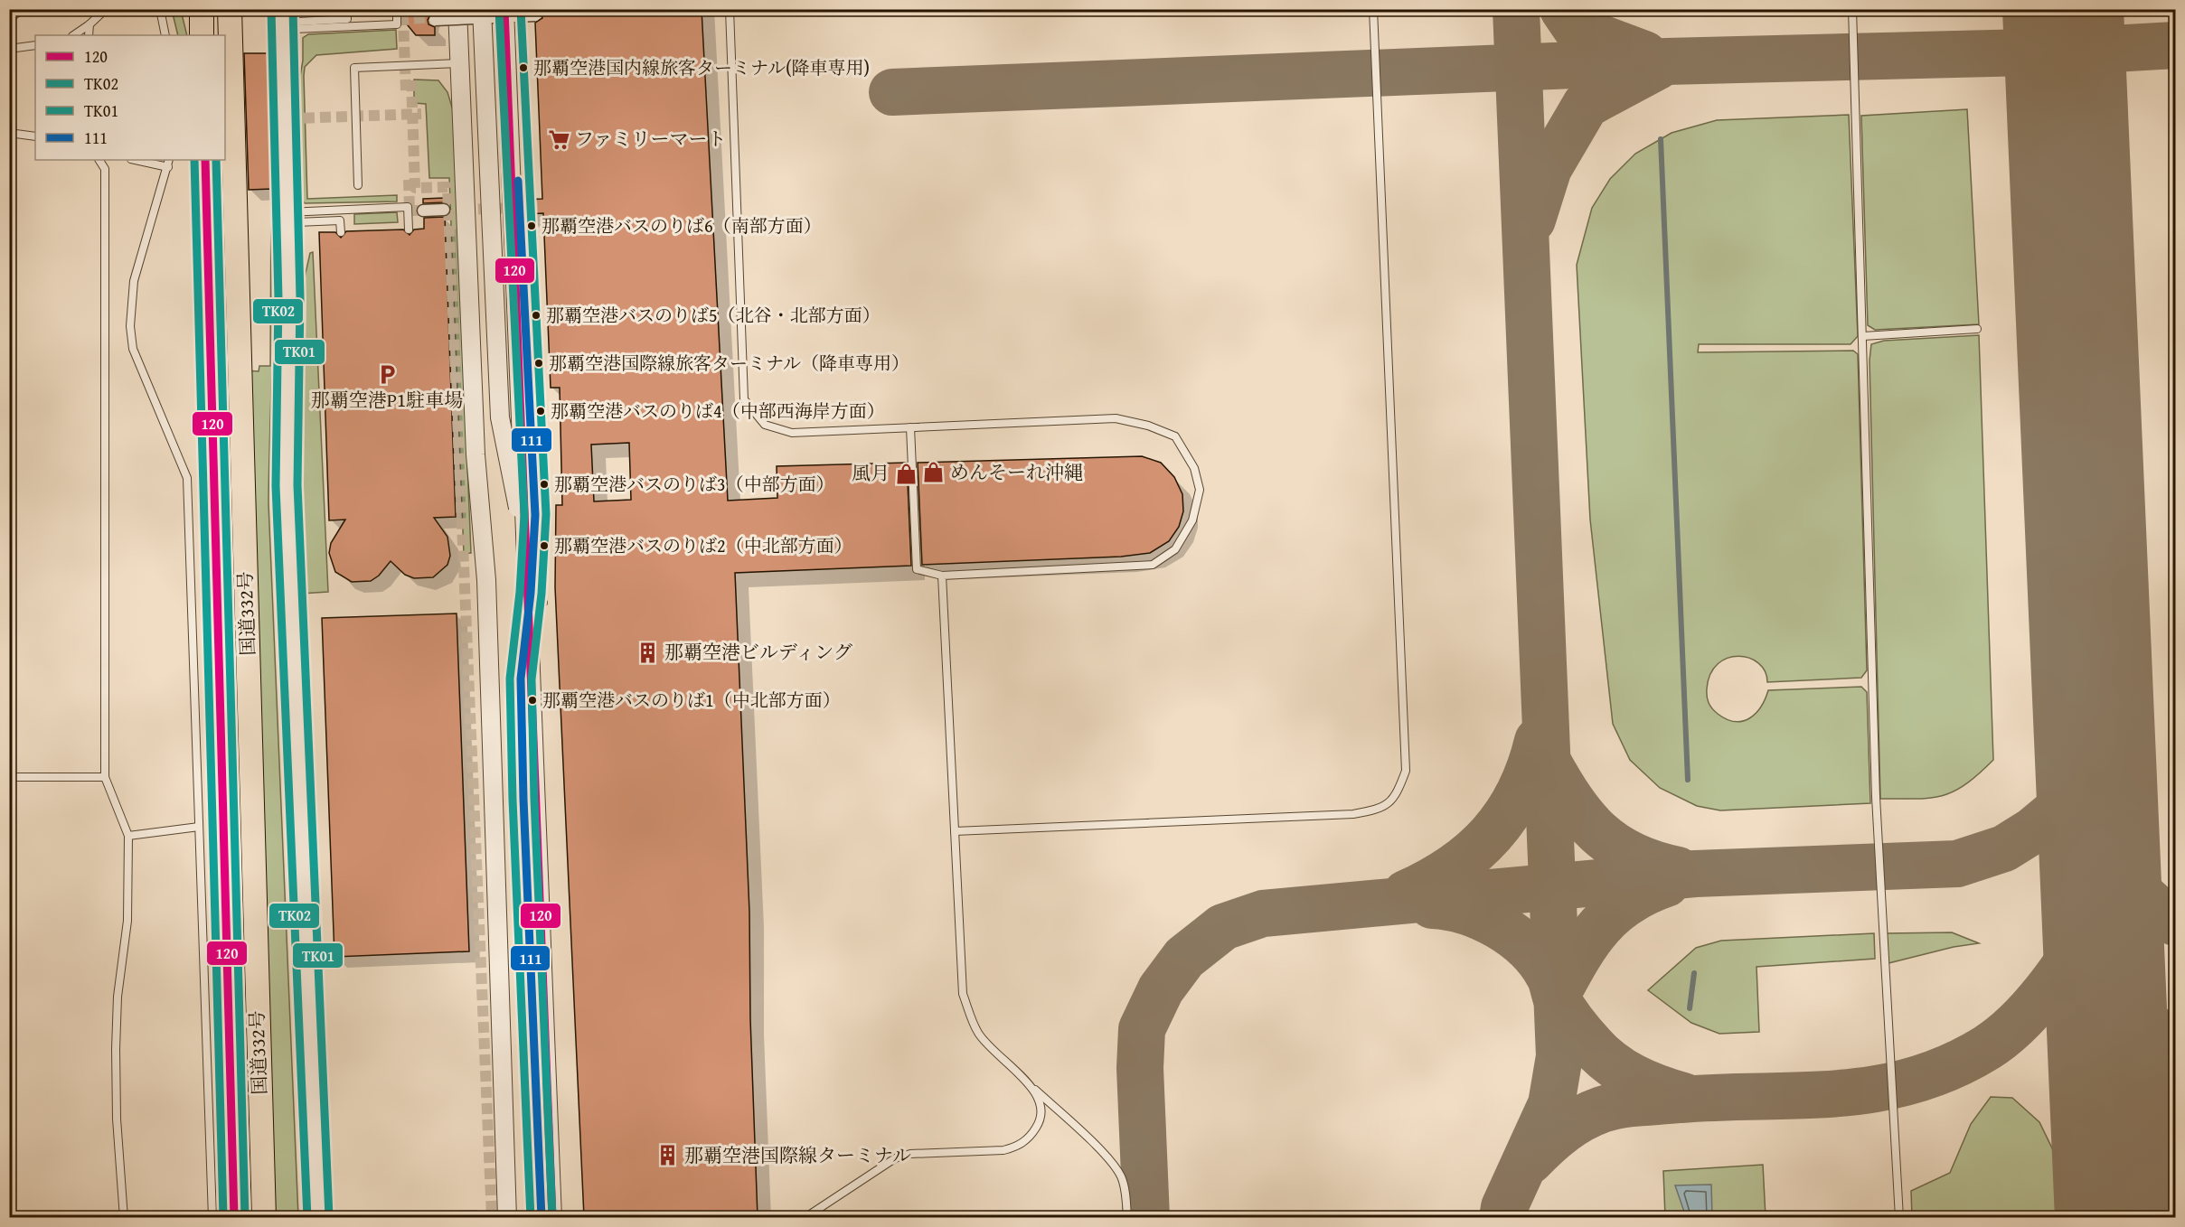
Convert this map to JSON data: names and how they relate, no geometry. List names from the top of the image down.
{
  "streets": {
    "highway": ["国道332号"]
  },
  "places": {
    "other": [
      "那覇空港国内線旅客ターミナル(降車専用)",
      "那覇空港バスのりば6（南部方面）",
      "那覇空港バスのりば5（北谷・北部方面）",
      "那覇空港国際線旅客ターミナル（降車専用）",
      "那覇空港バスのりば4（中部西海岸方面）",
      "那覇空港バスのりば3（中部方面）",
      "那覇空港バスのりば2（中北部方面）",
      "那覇空港バスのりば1（中北部方面）"
    ],
    "supermarket": ["ファミリーマート"],
    "parking": ["那覇空港P1駐車場"],
    "shop": ["めんそーれ沖縄", "風月"],
    "building": ["那覇空港ビルディング", "那覇空港国際線ターミナル"]
  },
  "lines": [
    "transit line 120",
    "transit line TK02",
    "transit line TK01",
    "transit line 111"
  ],
  "legend": [
    "120",
    "TK02",
    "TK01",
    "111"
  ]
}
